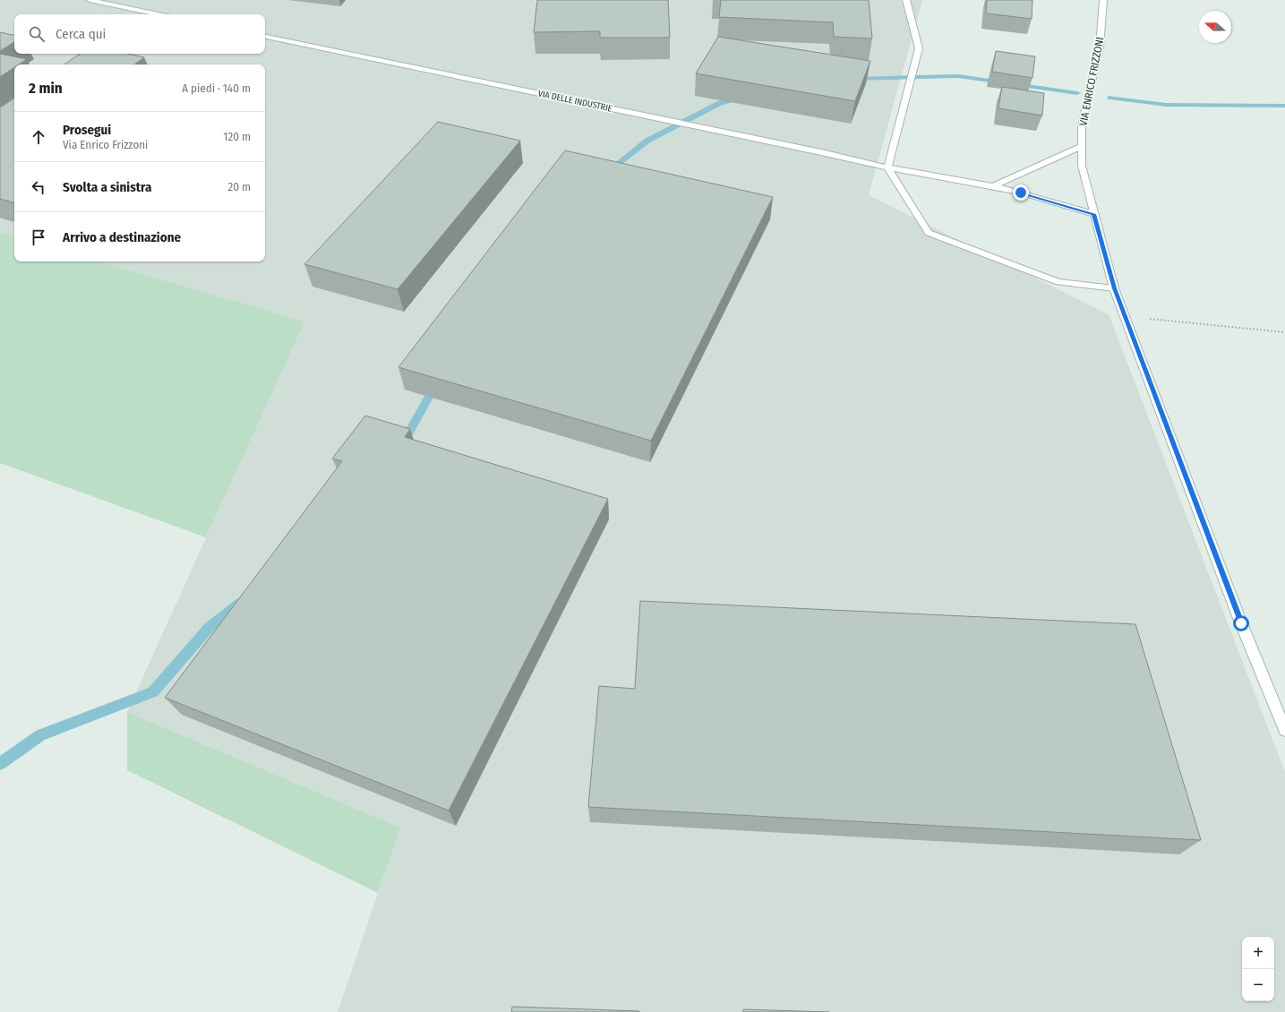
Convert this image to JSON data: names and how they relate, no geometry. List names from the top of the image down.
{
  "streets": {
    "street": ["VIA ENRICO FRIZZONI", "VIA DELLE INDUSTRIE"]
  },
  "crossings": [
    ["VIA ENRICO FRIZZONI", "VIA DELLE INDUSTRIE"]
  ],
  "north": "left",
  "page": {
    "search": "Cerca qui",
    "heading": ["2 min", "A piedi · 140 m"],
    "list": [
      ["Prosegui", "Via Enrico Frizzoni", "120 m"],
      ["Svolta a sinistra", "20 m"],
      "Arrivo a destinazione"
    ],
    "map_buttons": ["+", "−"]
  }
}
